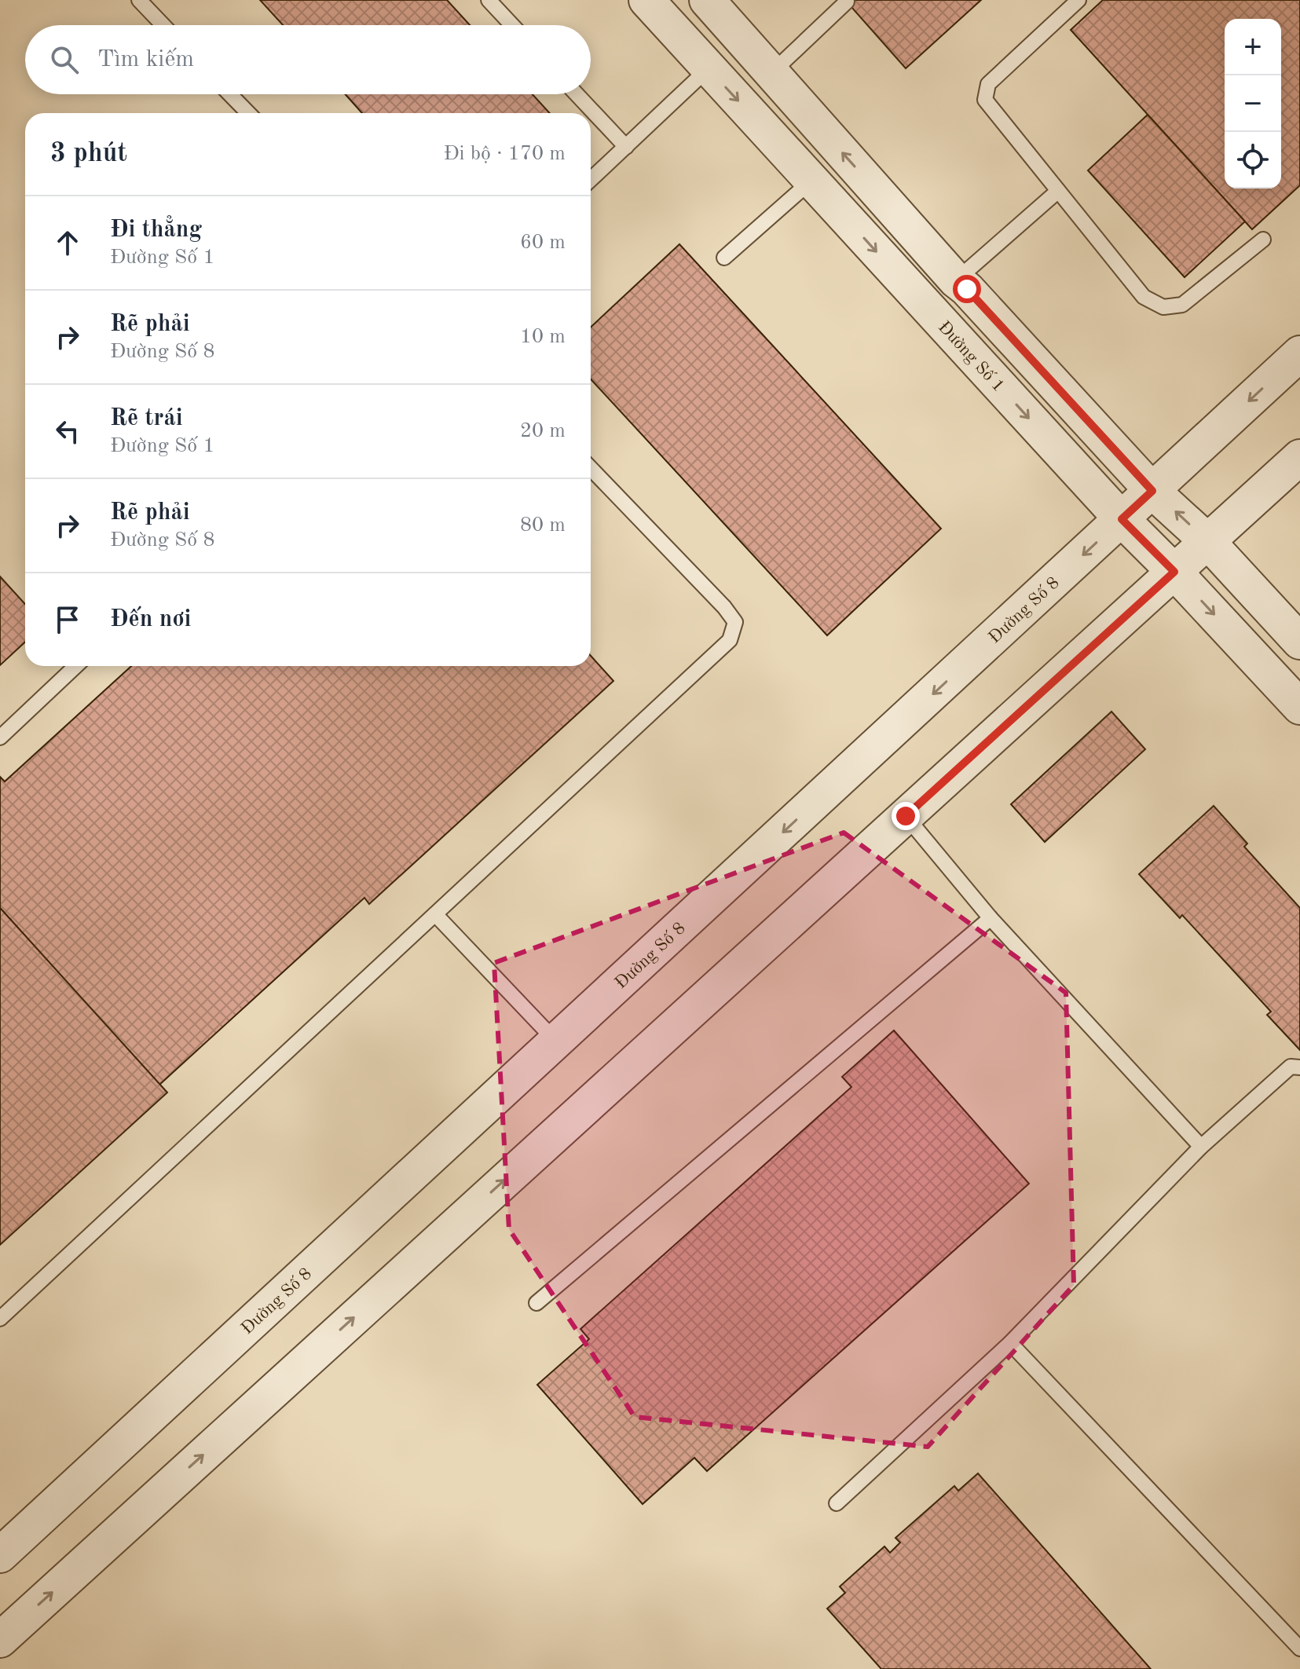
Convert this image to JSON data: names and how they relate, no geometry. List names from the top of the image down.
{
  "streets": {
    "street": ["Đường Số 1", "Đường Số 8"]
  },
  "crossings": [
    ["Đường Số 1", "Đường Số 8"]
  ],
  "page": {
    "map_buttons": ["+", "−"],
    "search": "Tìm kiếm",
    "heading": ["3 phút", "Đi bộ · 170 m"],
    "list": [
      ["Đi thẳng", "Đường Số 1", "60 m"],
      ["Rẽ phải", "Đường Số 8", "10 m"],
      ["Rẽ trái", "Đường Số 1", "20 m"],
      ["Rẽ phải", "Đường Số 8", "80 m"],
      "Đến nơi"
    ]
  }
}
